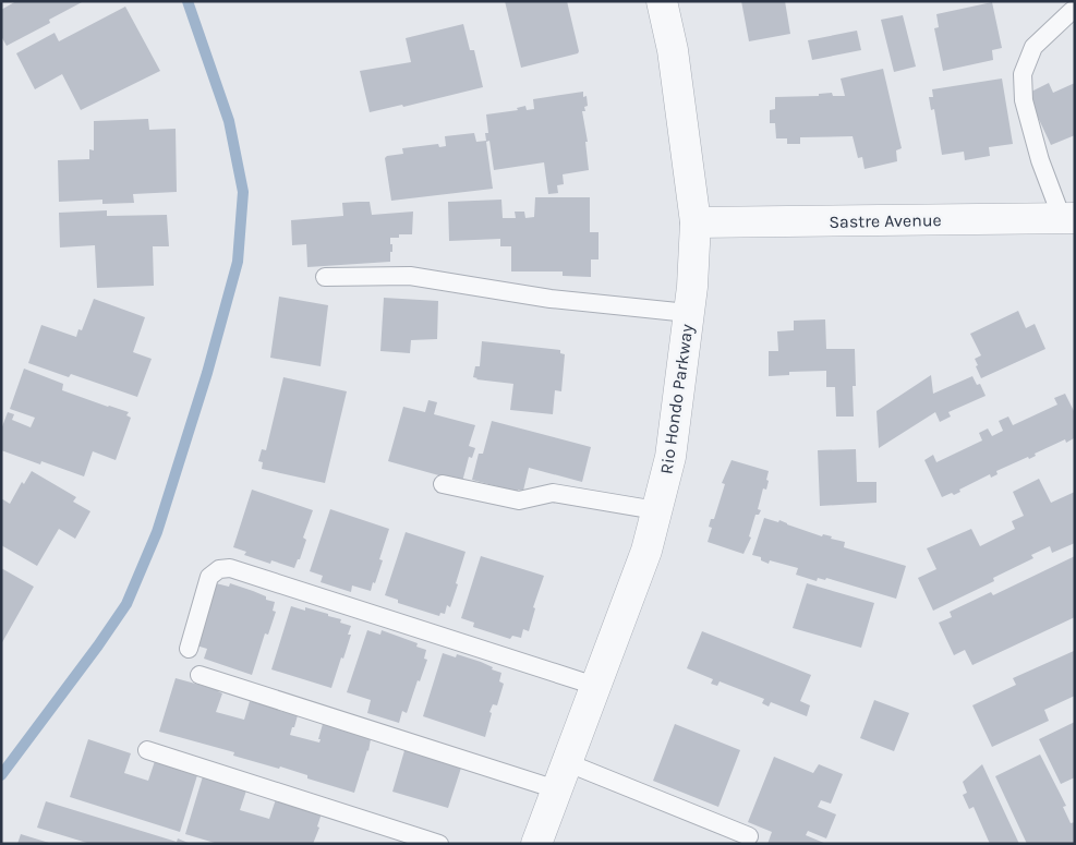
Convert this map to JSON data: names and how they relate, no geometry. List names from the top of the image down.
{
  "streets": {
    "street": ["Sastre Avenue", "Rio Hondo Parkway"]
  },
  "crossings": [
    ["Sastre Avenue", "Rio Hondo Parkway"]
  ]
}
